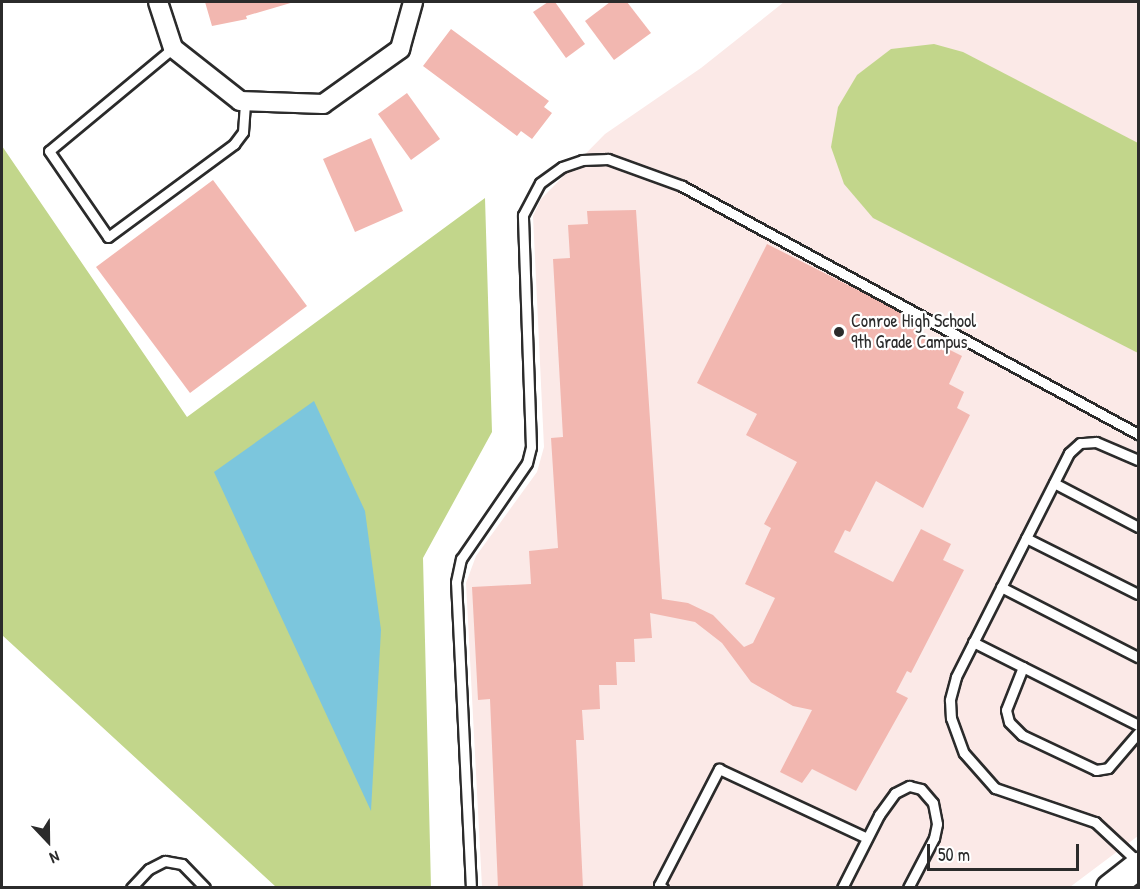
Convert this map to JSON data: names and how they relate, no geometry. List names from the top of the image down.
{
  "places": ["Conroe High School 9th Grade Campus"],
  "scale_bar": "50 m",
  "north": "bottom"
}
